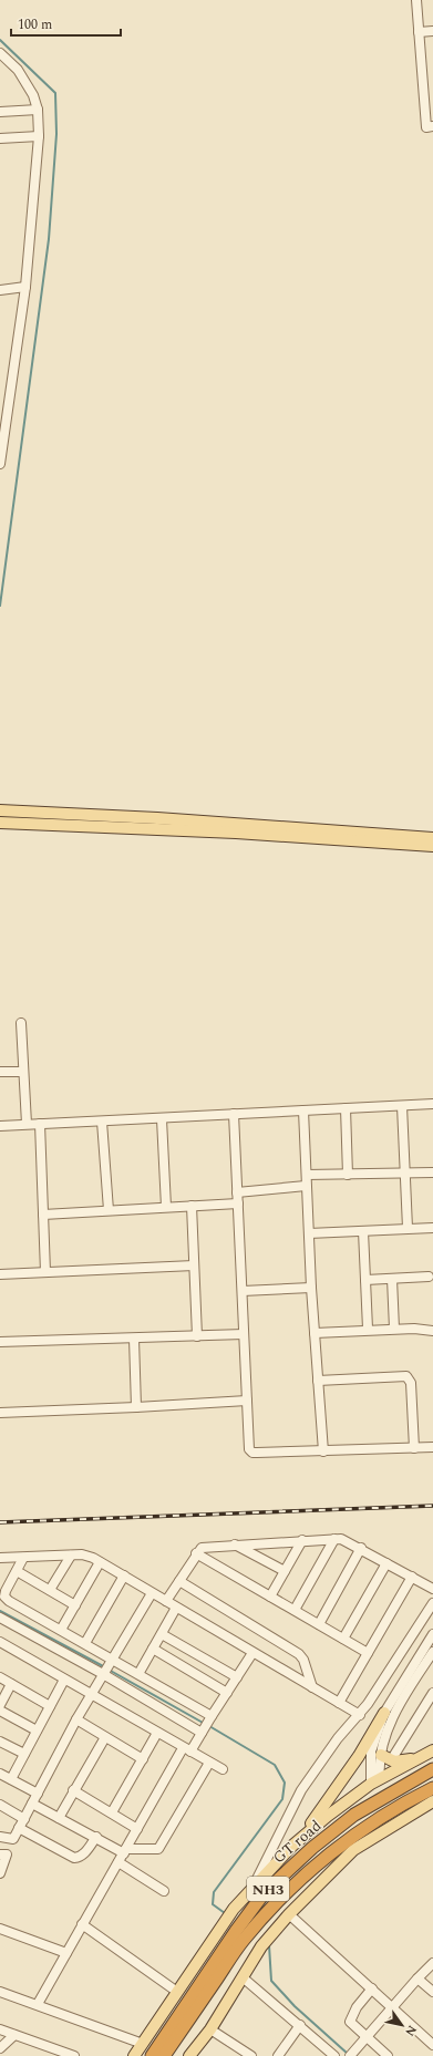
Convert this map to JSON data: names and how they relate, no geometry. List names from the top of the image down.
{
  "streets": {
    "highway": ["GT road", "NH3"]
  },
  "scale_bar": "100 m",
  "north": "bottom right"
}
